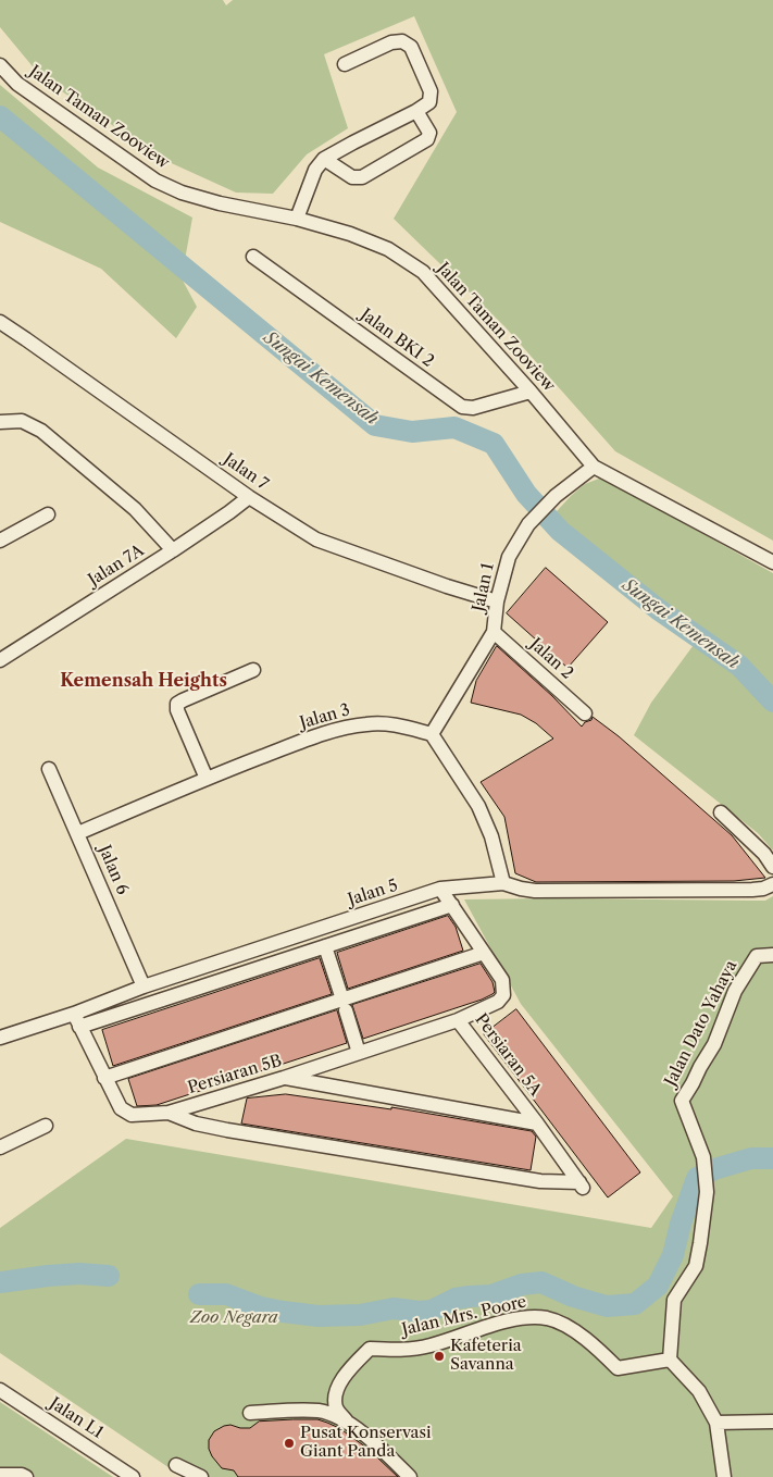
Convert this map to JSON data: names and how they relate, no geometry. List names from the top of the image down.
{
  "streets": {
    "street": [
      "Jalan Taman Zooview",
      "Jalan BKI 2",
      "Jalan 7",
      "Jalan 7A",
      "Jalan 1",
      "Jalan 2",
      "Jalan 3",
      "Jalan 6",
      "Jalan 5",
      "Jalan Dato Yahaya",
      "Persiaran 5A",
      "Persiaran 5B",
      "Jalan Mrs. Poore",
      "Jalan L1"
    ]
  },
  "crossings": [
    ["Jalan Taman Zooview", "Jalan BKI 2"],
    ["Jalan Taman Zooview", "Jalan 1"],
    ["Jalan 7", "Jalan 7A"],
    ["Jalan 7", "Jalan 1"],
    ["Jalan 1", "Jalan 2"],
    ["Jalan 1", "Jalan 3"],
    ["Jalan 3", "Jalan 6"],
    ["Jalan 6", "Jalan 5"],
    ["Jalan 5", "Persiaran 5A"],
    ["Jalan 5", "Persiaran 5B"],
    ["Jalan Dato Yahaya", "Jalan Mrs. Poore"],
    ["Persiaran 5A", "Persiaran 5B"]
  ],
  "districts": ["Kemensah Heights"],
  "water": ["Sungai Kemensah"],
  "parks": ["Zoo Negara"],
  "places": ["Kafeteria Savanna", "Pusat Konservasi Giant Panda"]
}
